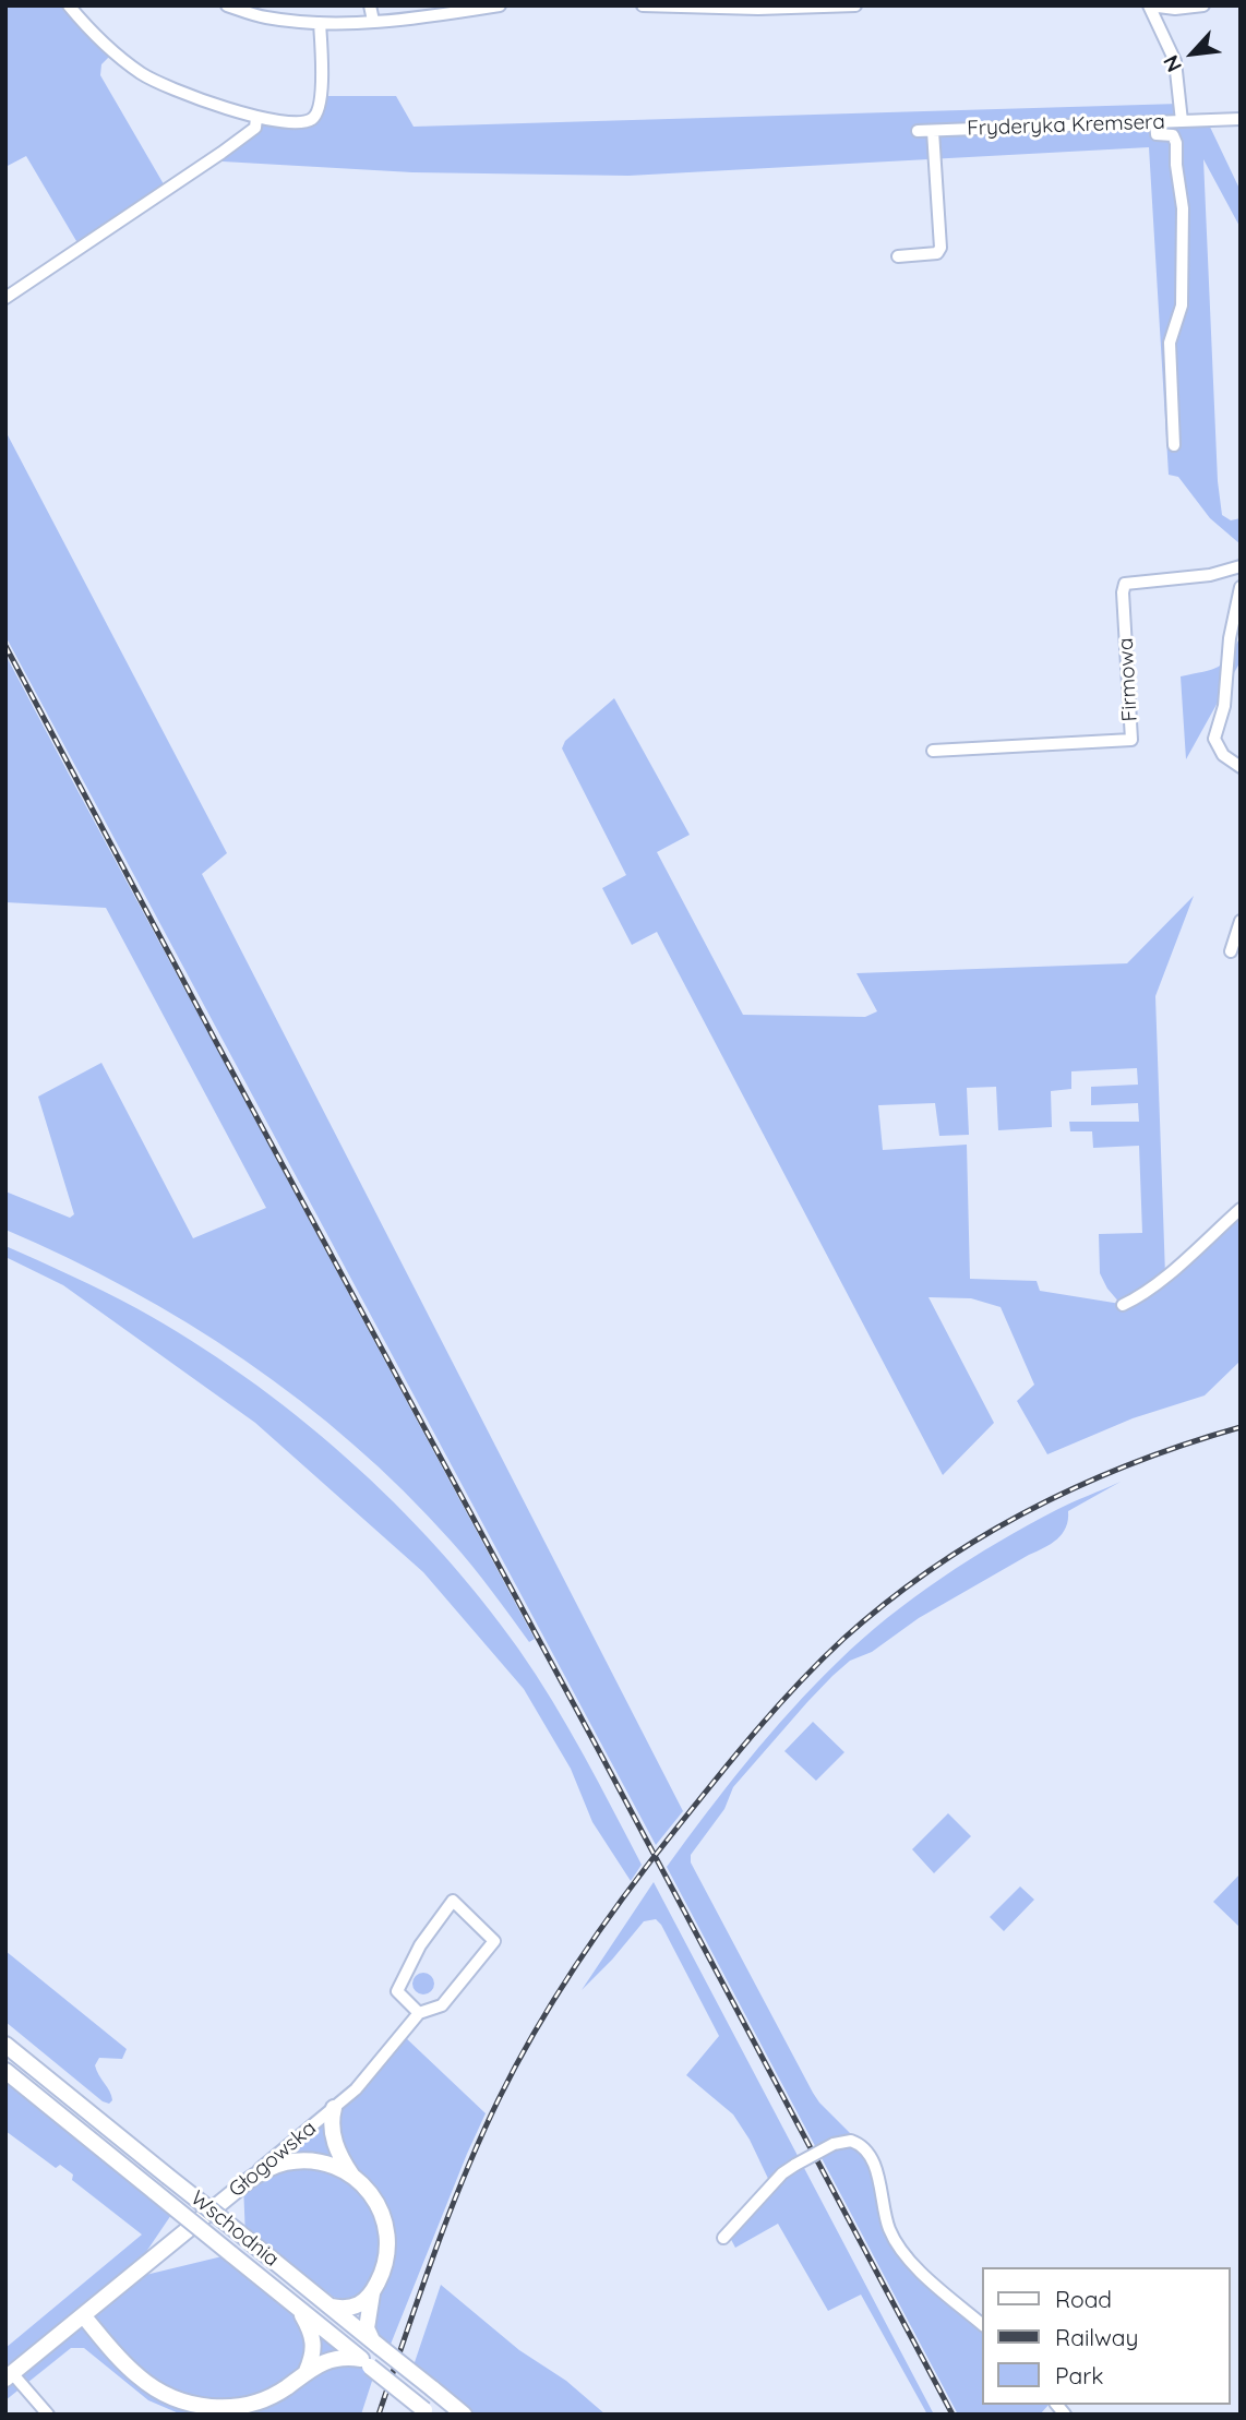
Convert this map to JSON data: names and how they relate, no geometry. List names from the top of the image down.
{
  "streets": {
    "street": [
      "Fryderyka Kremsera",
      "Firmowa",
      "Głogowska",
      "Wschodnia"
    ]
  },
  "legend": ["Road", "Railway", "Park"],
  "north": "bottom left"
}
